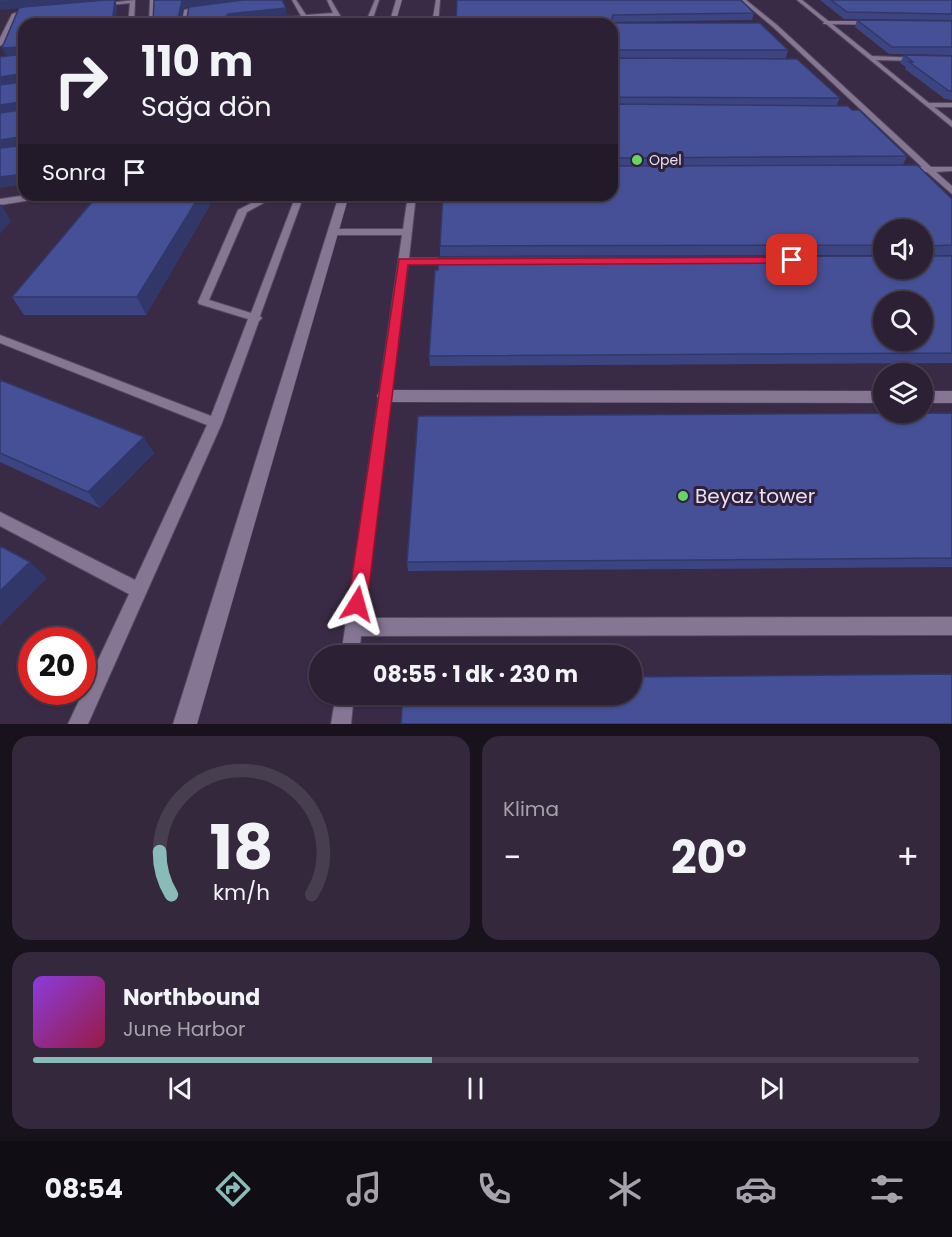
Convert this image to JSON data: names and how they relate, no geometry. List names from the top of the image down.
{
  "places": ["Opel", "Beyaz tower"],
  "page": {
    "turn": ["110 m", "Sağa dön"],
    "then": "Sonra",
    "limit": "20",
    "trip": "08:55 · 1 dk · 230 m",
    "tile": "Klima",
    "heat": ["−", "20°", "+"],
    "song": ["Northbound", "June Harbor"],
    "tabs": "08:54",
    "gauge": ["18", "km/h"]
  }
}
